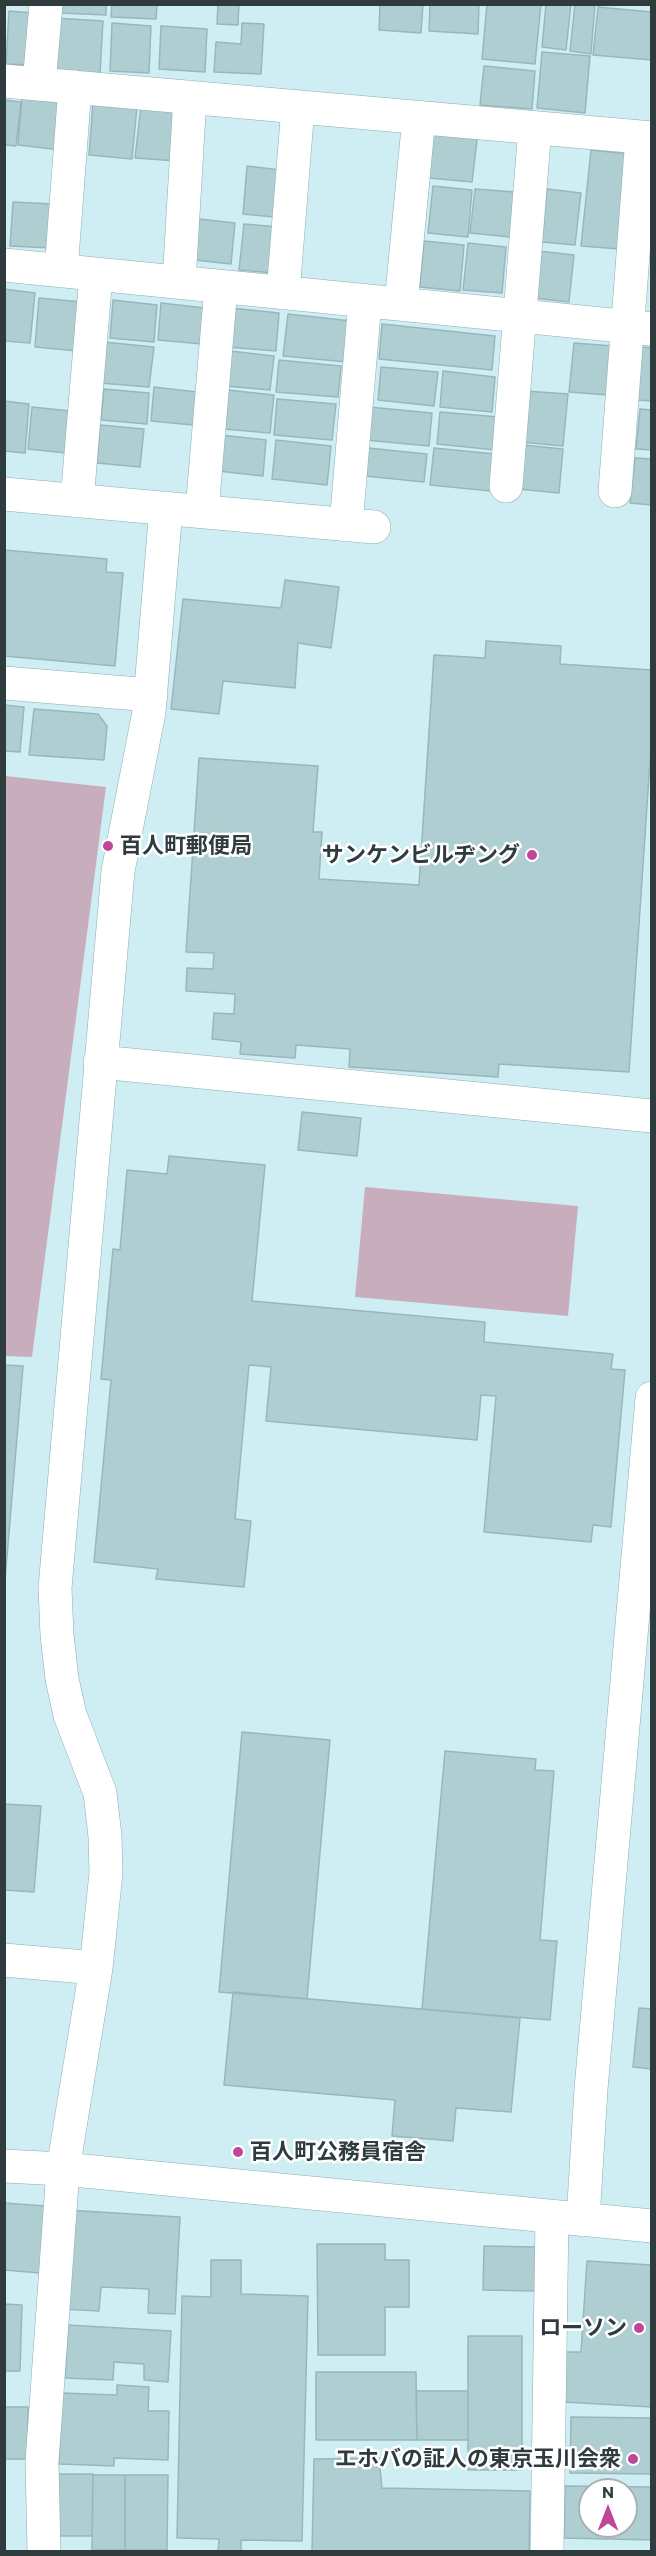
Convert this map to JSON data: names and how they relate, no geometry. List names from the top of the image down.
{
  "places": [
    "百人町郵便局",
    "サンケンビルヂング",
    "百人町公務員宿舎",
    "ローソン",
    "エホバの証人の東京玉川会衆"
  ],
  "north": "top"
}
